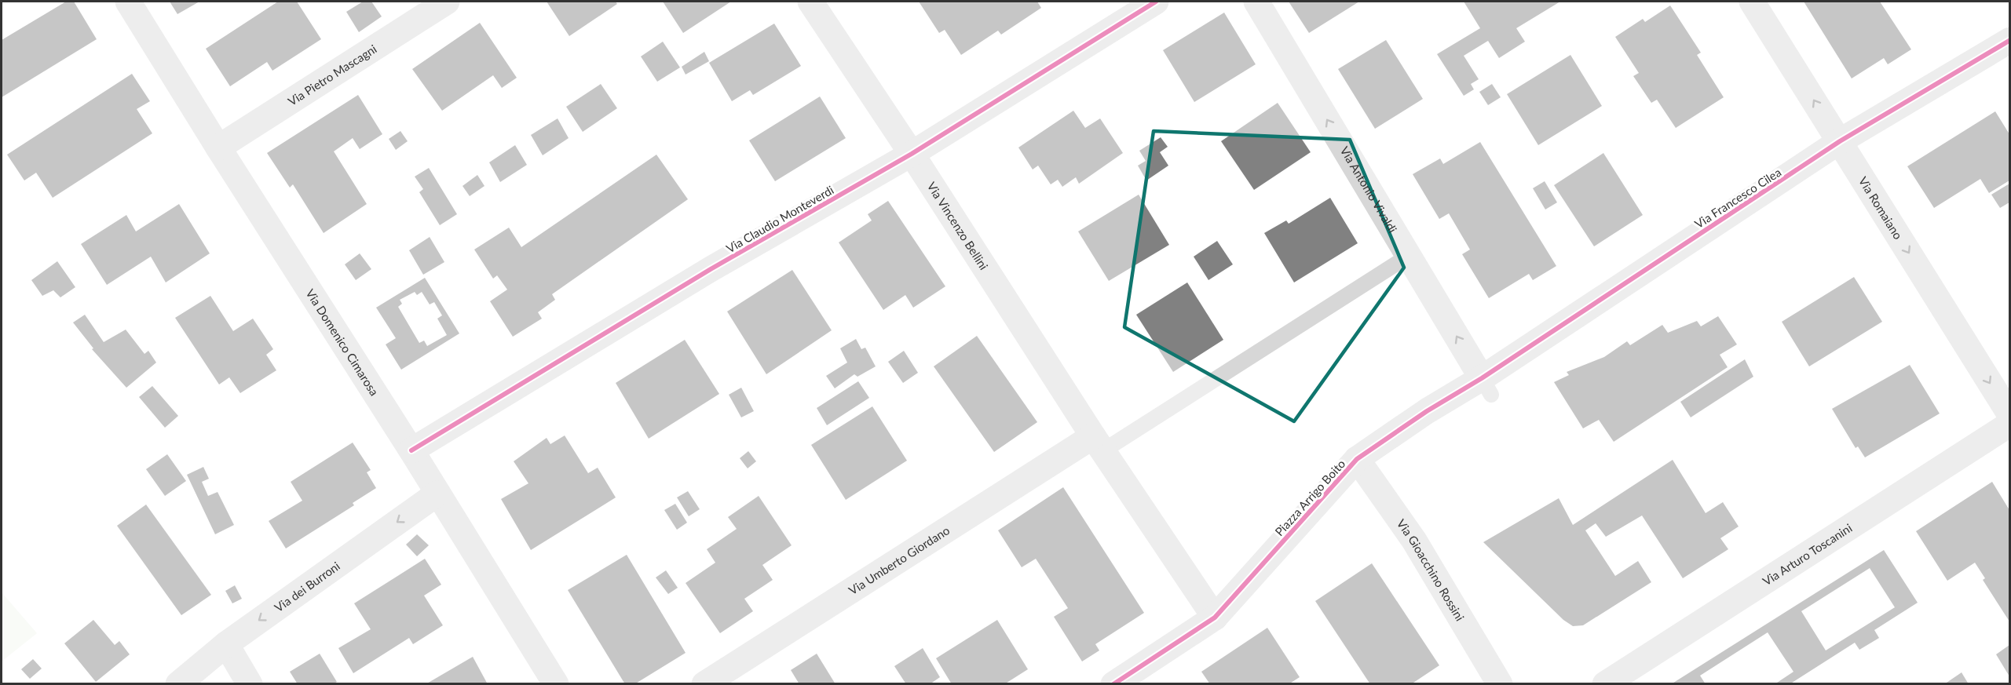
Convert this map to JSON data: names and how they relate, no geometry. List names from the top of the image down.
{
  "streets": {
    "street": [
      "Via Pietro Mascagni",
      "Via Antonio Vivaldi",
      "Via Francesco Cilea",
      "Via Romaiano",
      "Via Claudio Monteverdi",
      "Via Vincenzo Bellini",
      "Via Domenico Cimarosa",
      "Piazza Arrigo Boito",
      "Via Arturo Toscanini",
      "Via Umberto Giordano",
      "Via Gioacchino Rossini",
      "Via dei Burroni"
    ]
  },
  "crossings": [
    ["Via Pietro Mascagni", "Via Domenico Cimarosa"],
    ["Via Antonio Vivaldi", "Via Francesco Cilea"],
    ["Via Antonio Vivaldi", "Piazza Arrigo Boito"],
    ["Via Francesco Cilea", "Via Romaiano"],
    ["Via Francesco Cilea", "Piazza Arrigo Boito"],
    ["Via Claudio Monteverdi", "Via Vincenzo Bellini"],
    ["Via Claudio Monteverdi", "Via Domenico Cimarosa"],
    ["Via Vincenzo Bellini", "Via Umberto Giordano"],
    ["Via Domenico Cimarosa", "Via dei Burroni"],
    ["Piazza Arrigo Boito", "Via Gioacchino Rossini"]
  ],
  "one_way": ["Via Antonio Vivaldi", "Via dei Burroni"]
}
